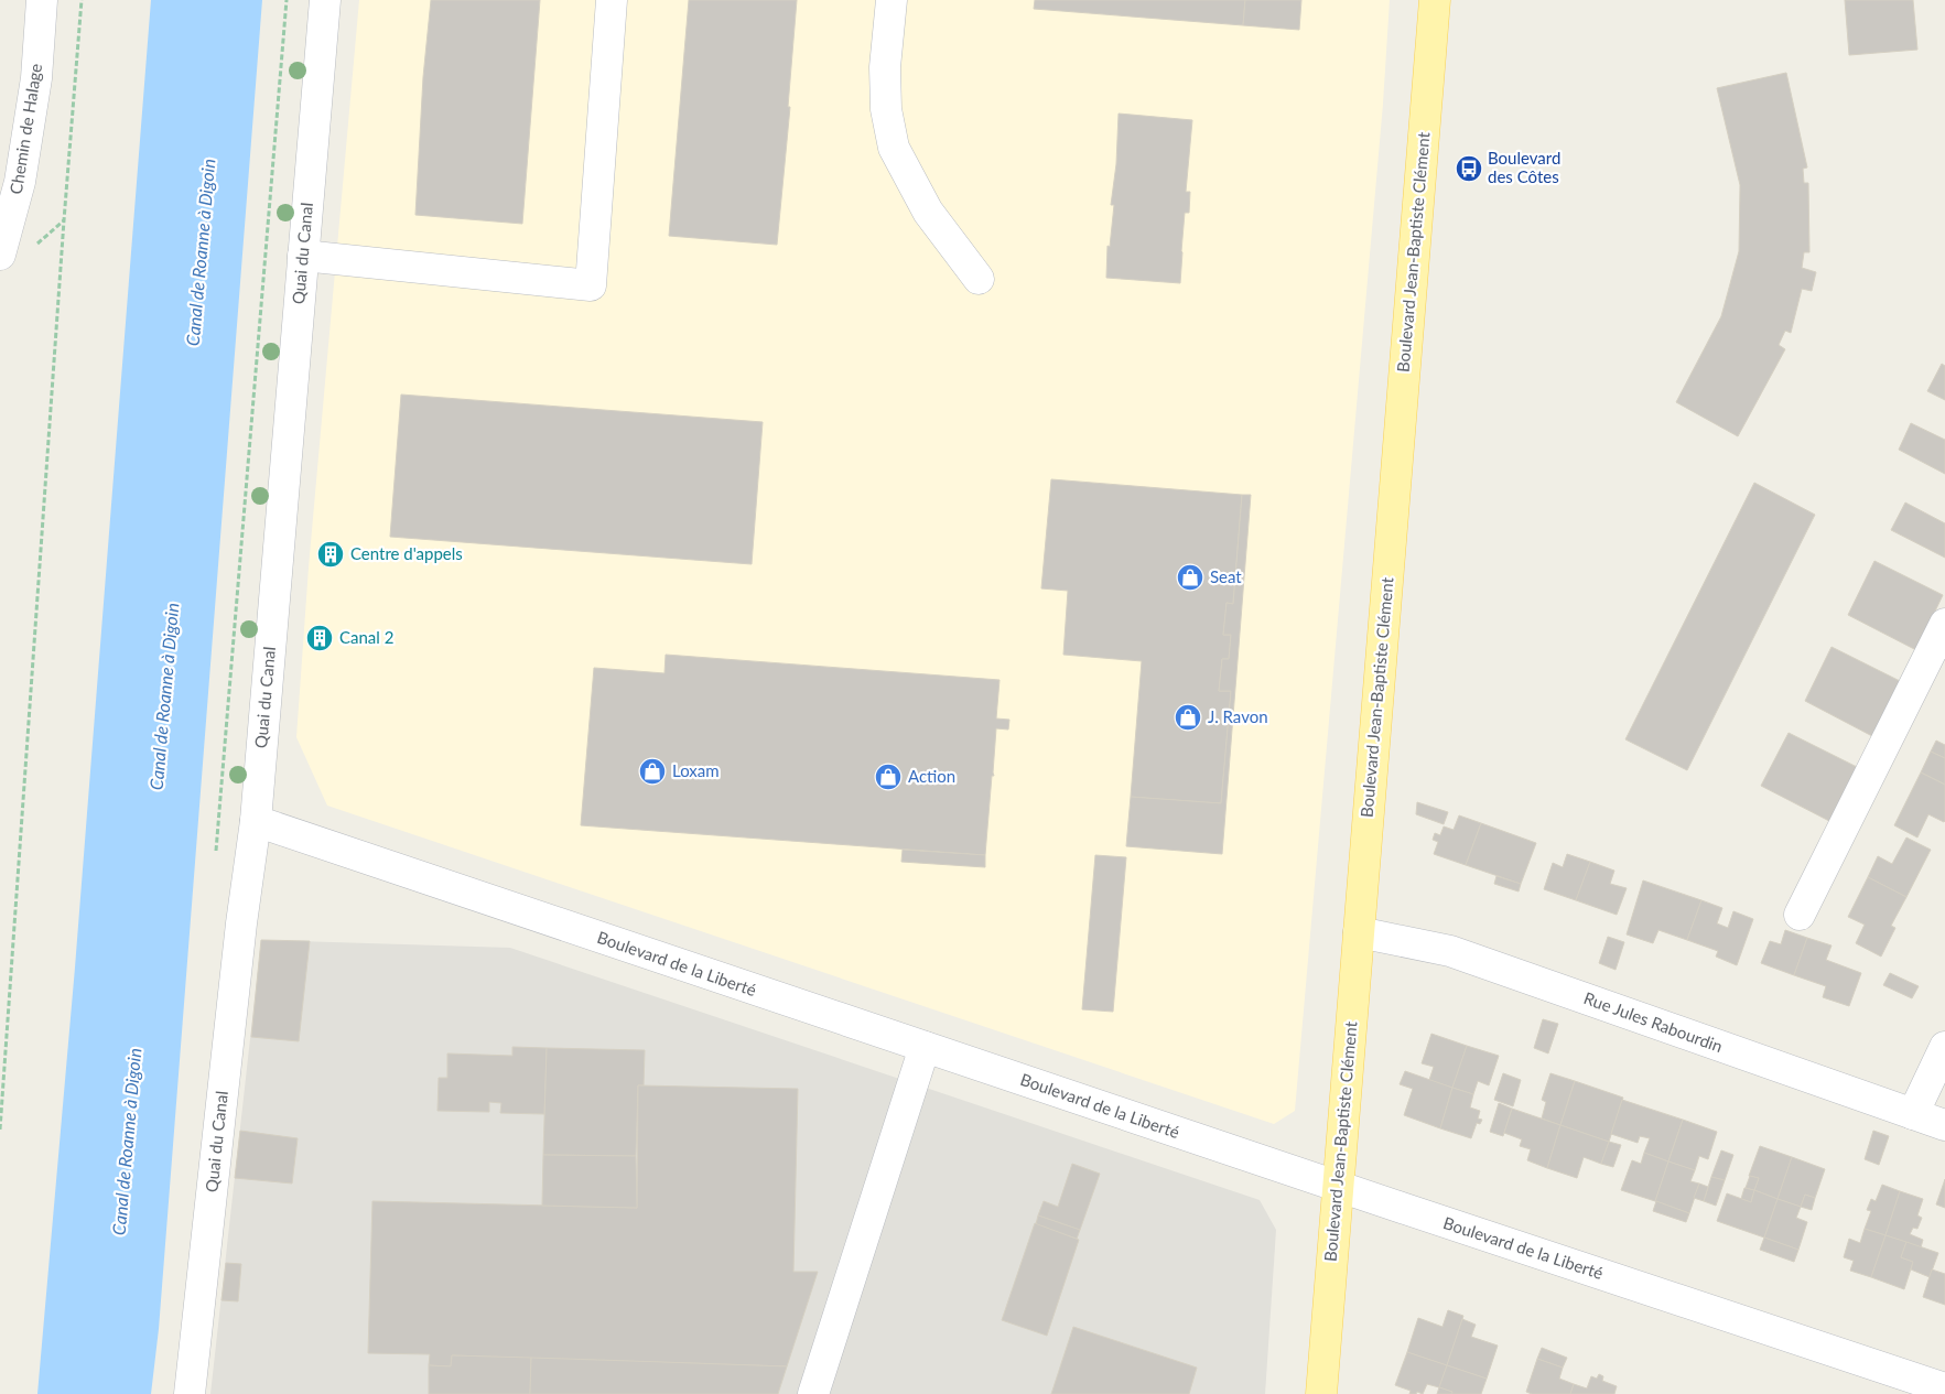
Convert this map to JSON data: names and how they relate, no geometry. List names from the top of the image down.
{
  "streets": {
    "main road": ["Boulevard Jean-Baptiste Clément"],
    "street": [
      "Chemin de Halage",
      "Quai du Canal",
      "Boulevard de la Liberté",
      "Rue Jules Rabourdin"
    ]
  },
  "crossings": [
    ["Boulevard Jean-Baptiste Clément", "Boulevard de la Liberté"],
    ["Boulevard Jean-Baptiste Clément", "Rue Jules Rabourdin"],
    ["Quai du Canal", "Boulevard de la Liberté"]
  ],
  "water": ["Canal de Roanne à Digoin"],
  "places": {
    "bus stop": ["Boulevard des Côtes"],
    "building": ["Centre d'appels", "Canal 2"],
    "shop": [
      "Seat",
      "J. Ravon",
      "Loxam",
      "Action"
    ]
  }
}
